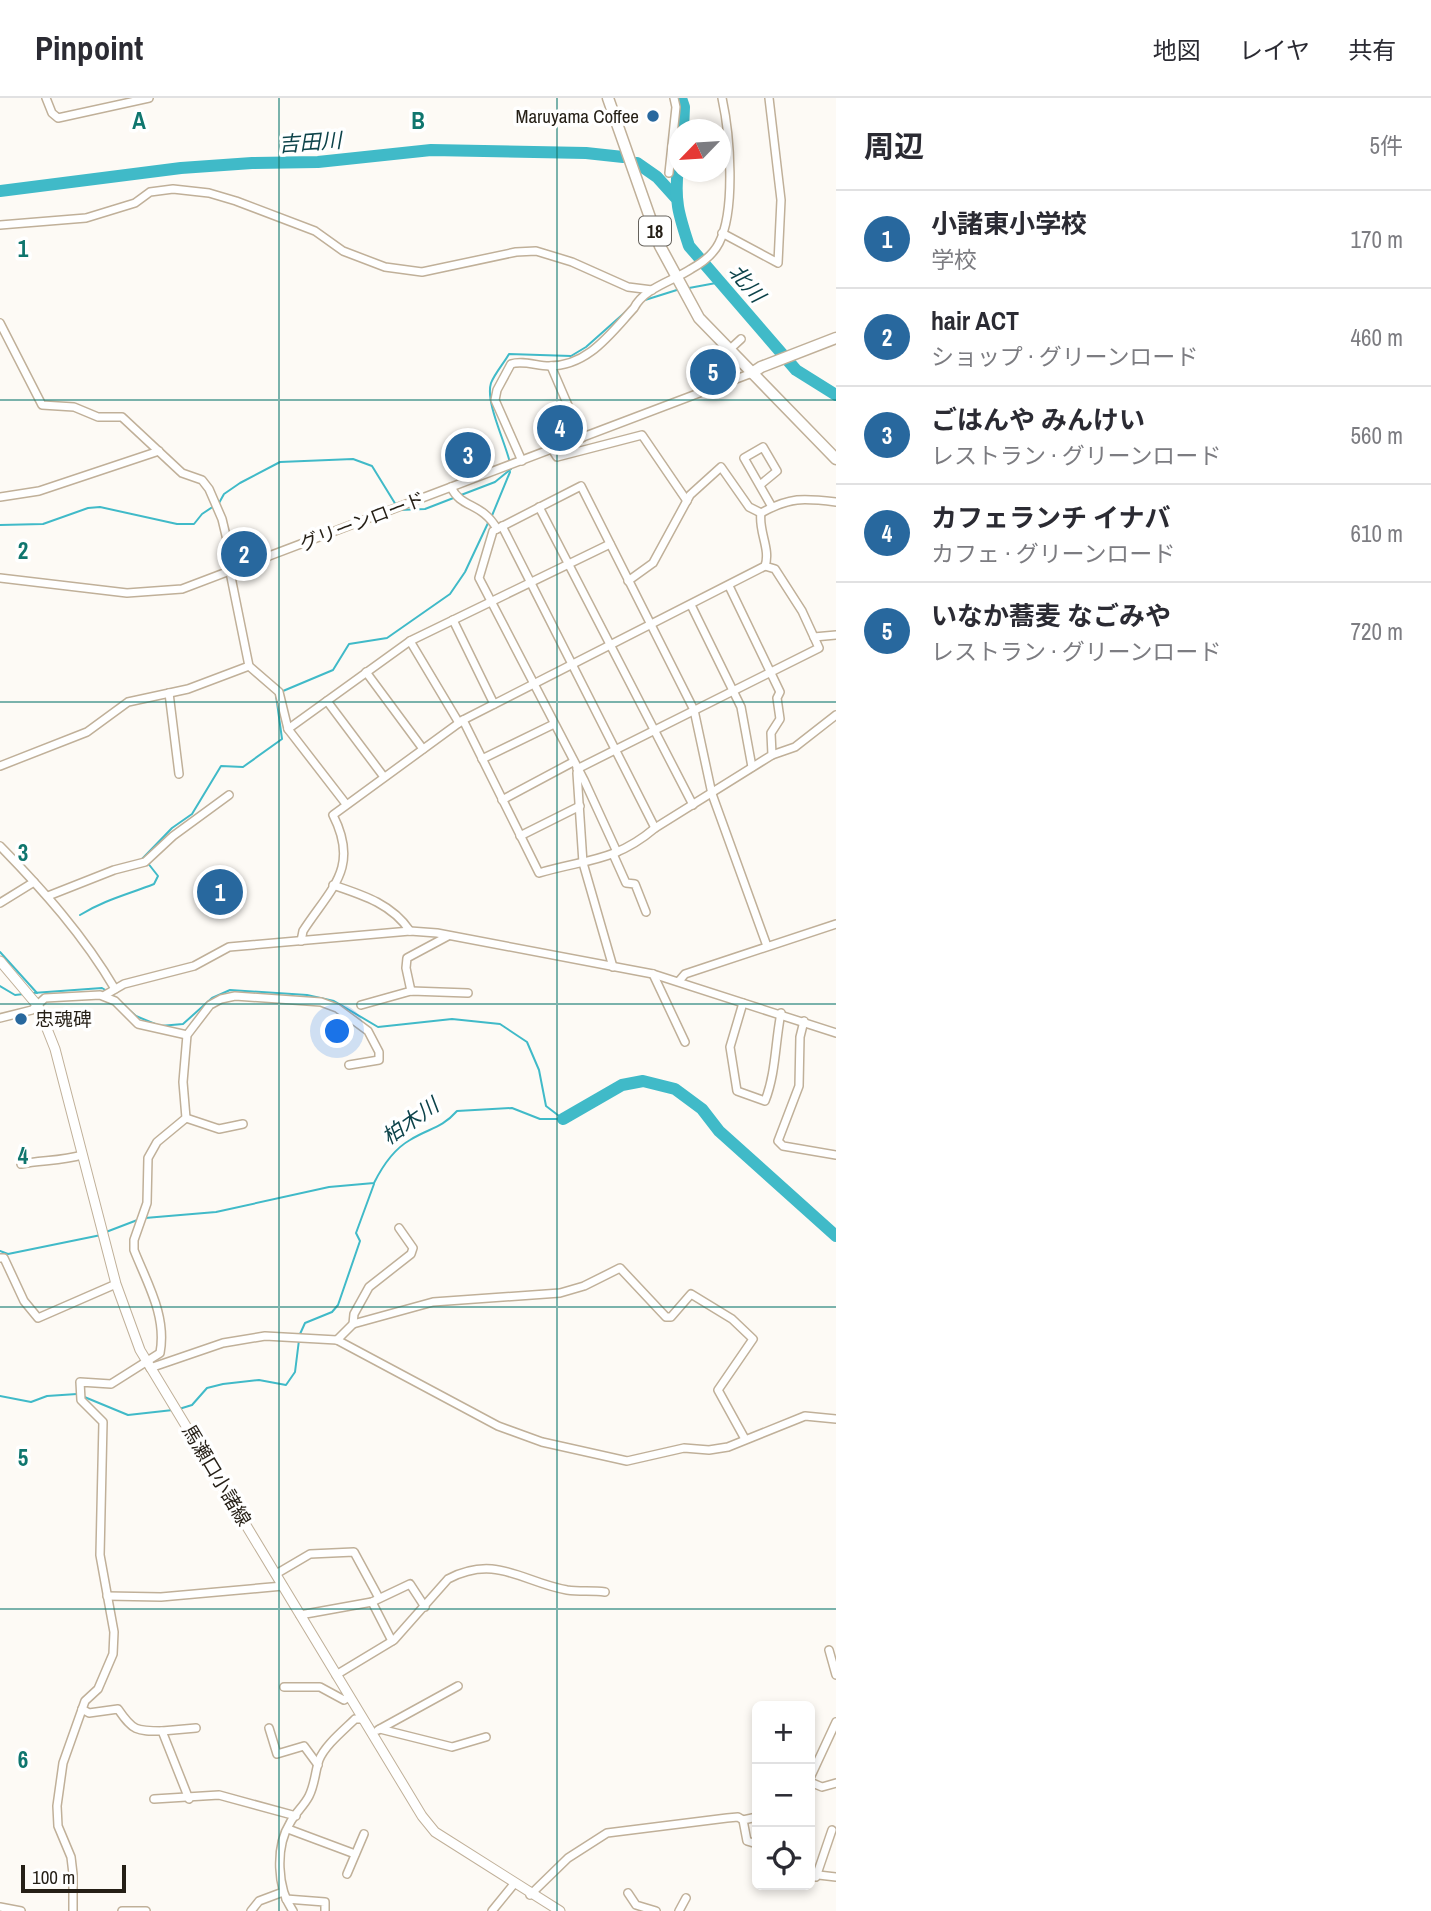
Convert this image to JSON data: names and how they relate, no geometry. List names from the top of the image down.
{
  "streets": {
    "highway": ["18"],
    "main road": ["馬瀬口小諸線"],
    "street": ["グリーンロード"]
  },
  "crossings": [
    ["18", "グリーンロード"]
  ],
  "water": ["吉田川", "北川", "柏木川"],
  "places": ["Maruyama Coffee", "忠魂碑"],
  "scale_bar": "100 m",
  "north": "bottom left",
  "page": {
    "header": "Pinpoint",
    "nav": ["地図", "レイヤ", "共有"],
    "heading": ["周辺", "5件"],
    "list": [
      {
        "mark": "1",
        "name": "小諸東小学校",
        "note": "学校",
        "value": "170 m"
      },
      {
        "mark": "2",
        "name": "hair ACT",
        "note": "ショップ · グリーンロード",
        "value": "460 m"
      },
      {
        "mark": "3",
        "name": "ごはんや みんけい",
        "note": "レストラン · グリーンロード",
        "value": "560 m"
      },
      {
        "mark": "4",
        "name": "カフェランチ イナバ",
        "note": "カフェ · グリーンロード",
        "value": "610 m"
      },
      {
        "mark": "5",
        "name": "いなか蕎麦 なごみや",
        "note": "レストラン · グリーンロード",
        "value": "720 m"
      }
    ],
    "pins": [
      "5",
      "4",
      "3",
      "2",
      "1"
    ],
    "map_buttons": ["+", "−"],
    "scale": "100 m"
  },
  "grid": {
    "columns": ["A", "B"],
    "rows": [
      "1",
      "2",
      "3",
      "4",
      "5",
      "6"
    ]
  }
}
